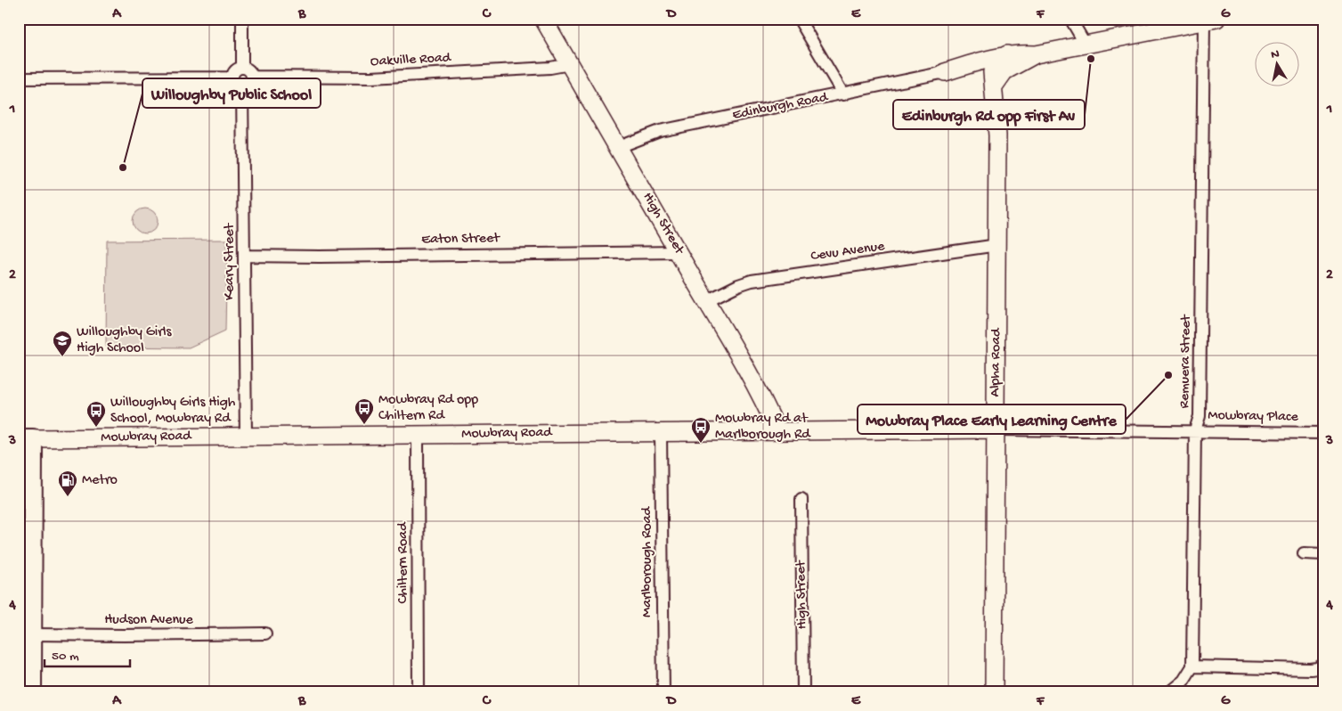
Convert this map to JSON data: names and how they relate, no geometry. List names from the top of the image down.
{
  "streets": {
    "main road": ["High Street", "Alpha Road", "Mowbray Road"],
    "street": [
      "Oakville Road",
      "Edinburgh Road",
      "Eaton Street",
      "Cevu Avenue",
      "Keary Street",
      "Remuera Street",
      "Mowbray Place",
      "Marlborough Road",
      "Chiltern Road",
      "Hudson Avenue"
    ]
  },
  "crossings": [
    ["Oakville Road", "High Street"],
    ["Oakville Road", "Keary Street"],
    ["Edinburgh Road", "High Street"],
    ["High Street", "Eaton Street"],
    ["High Street", "Cevu Avenue"],
    ["High Street", "Mowbray Road"],
    ["Eaton Street", "Keary Street"],
    ["Cevu Avenue", "Alpha Road"],
    ["Keary Street", "Mowbray Road"],
    ["Remuera Street", "Mowbray Place"],
    ["Alpha Road", "Mowbray Place"],
    ["Alpha Road", "Mowbray Road"],
    ["Mowbray Place", "Mowbray Road"],
    ["Mowbray Road", "Marlborough Road"],
    ["Mowbray Road", "Chiltern Road"]
  ],
  "places": {
    "other": ["Edinburgh Rd opp First Av", "Willoughby Public School", "Mowbray Place Early Learning Centre"],
    "school or university": ["Willoughby Girls High School"],
    "bus stop": ["Mowbray Rd opp Chiltern Rd", "Willoughby Girls High School, Mowbray Rd", "Mowbray Rd at Marlborough Rd"],
    "fuel station": ["Metro"]
  },
  "scale_bar": "50 m",
  "north": "top",
  "grid": {
    "columns": [
      "A",
      "B",
      "C",
      "D",
      "E",
      "F",
      "G"
    ],
    "rows": [
      "1",
      "2",
      "3",
      "4"
    ]
  }
}
